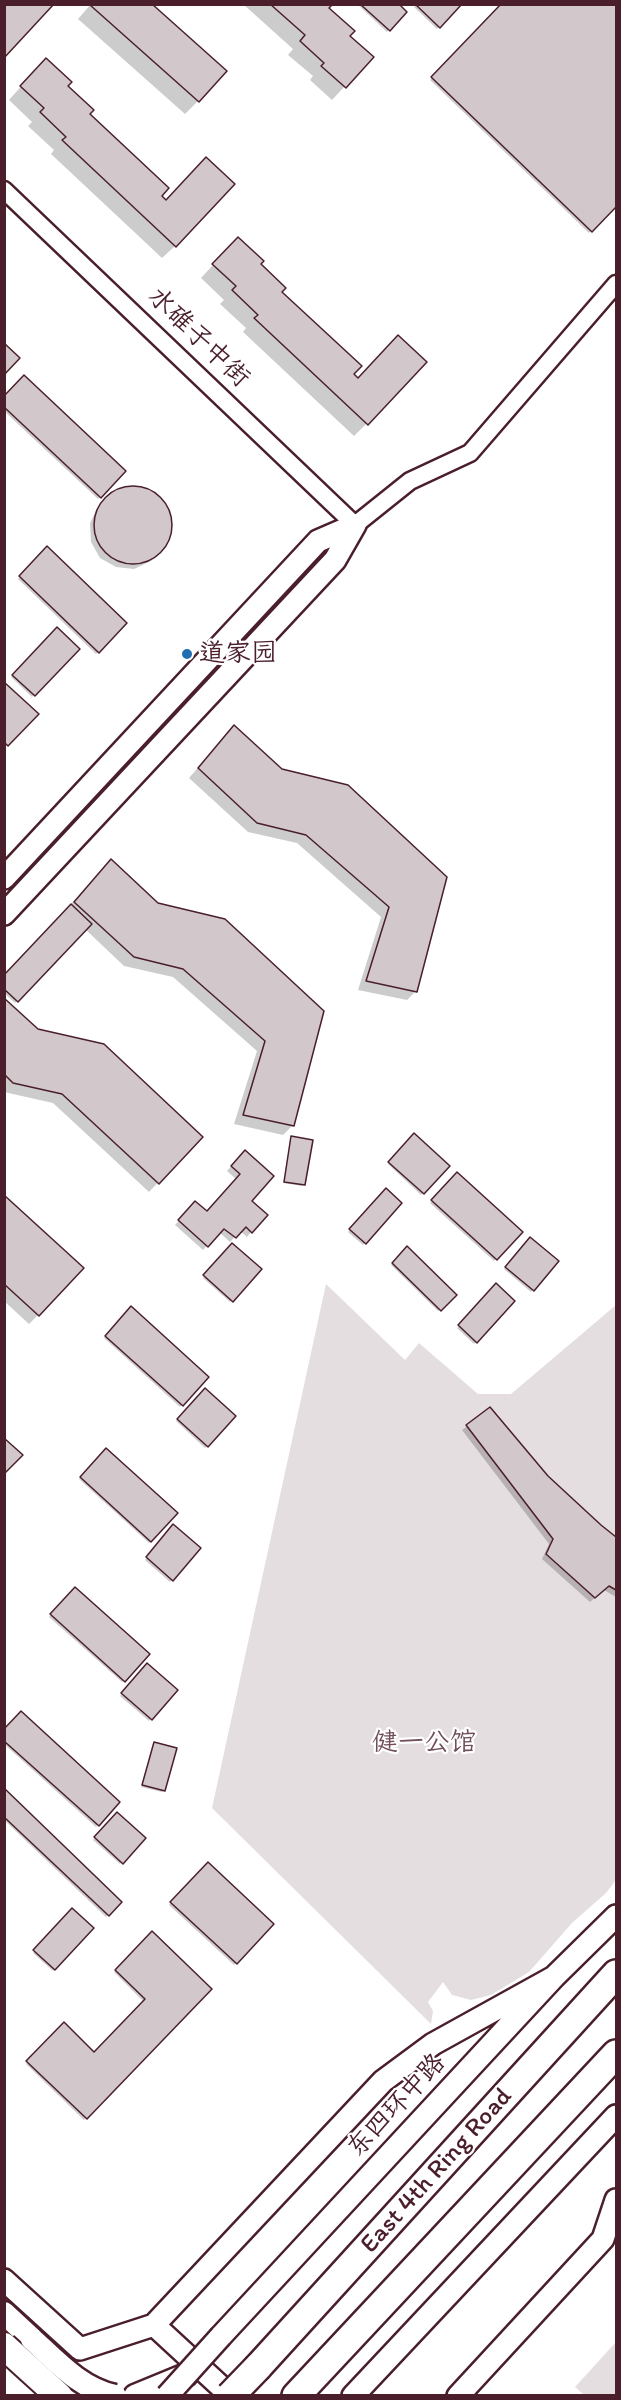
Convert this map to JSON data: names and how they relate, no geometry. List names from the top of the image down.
{
  "streets": {
    "highway": ["East 4th Ring Road"],
    "street": ["水碓子中街", "东四环中路"]
  },
  "parks": ["健一公馆"],
  "places": ["道家园"]
}
